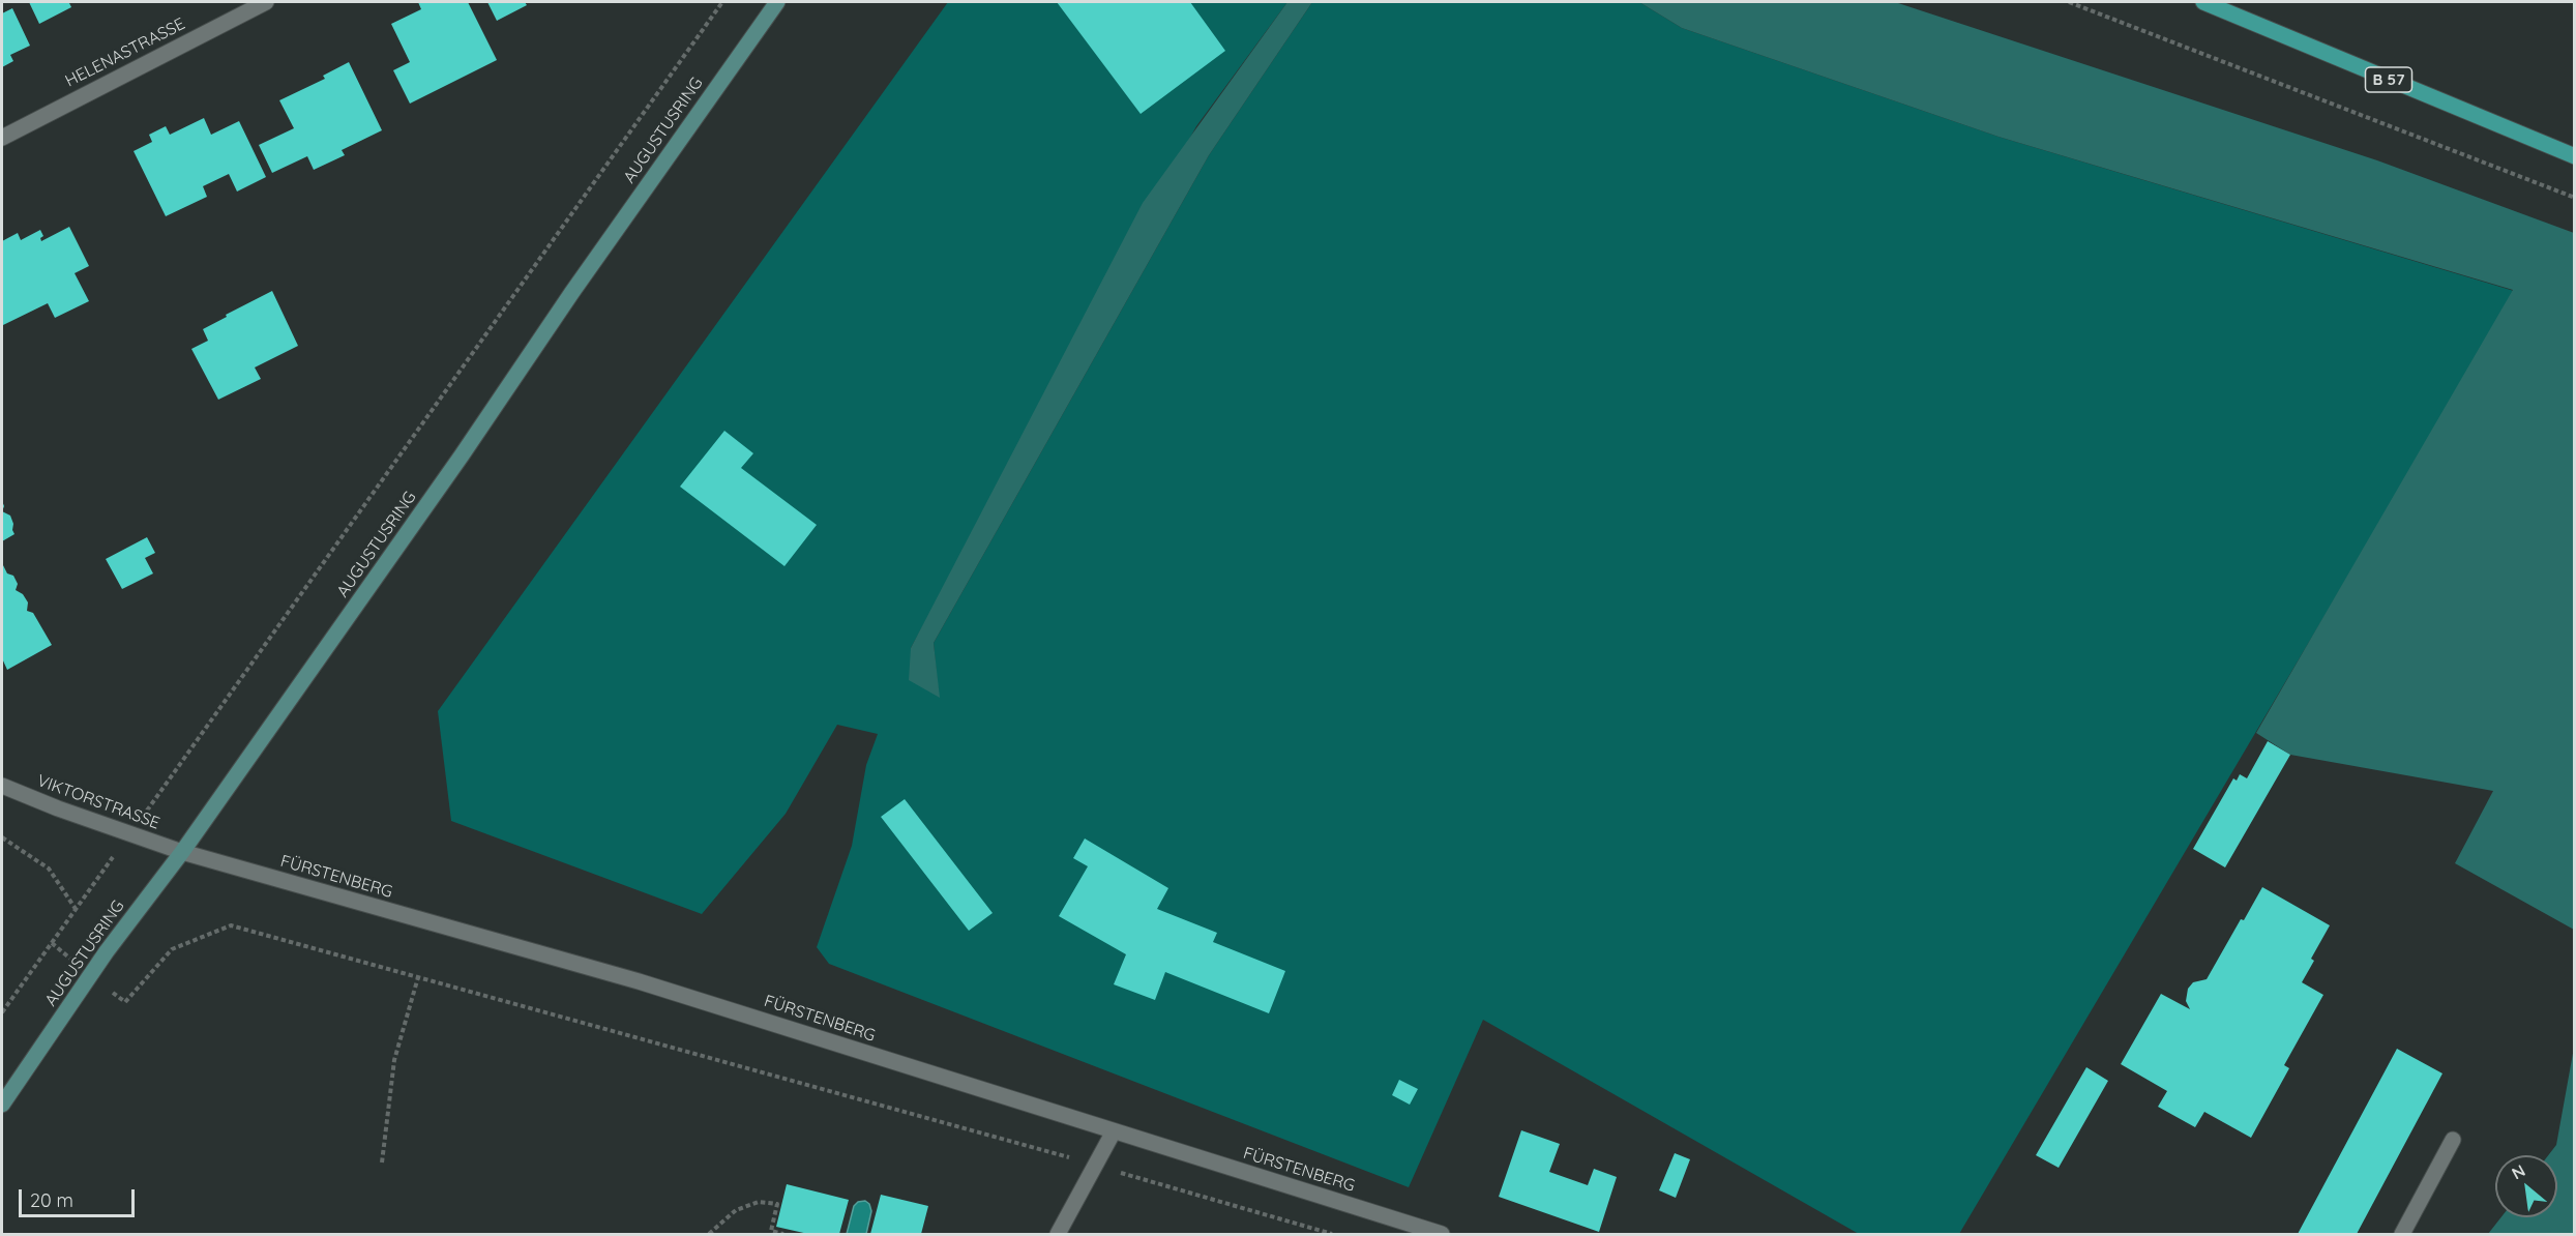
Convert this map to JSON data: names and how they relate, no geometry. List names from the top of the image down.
{
  "streets": {
    "main road": ["B 57", "AUGUSTUSRING"],
    "street": ["HELENASTRASSE", "VIKTORSTRASSE", "FÜRSTENBERG"]
  },
  "crossings": [
    ["AUGUSTUSRING", "VIKTORSTRASSE"],
    ["AUGUSTUSRING", "FÜRSTENBERG"],
    ["VIKTORSTRASSE", "FÜRSTENBERG"]
  ],
  "scale_bar": "20 m",
  "north": "top left"
}
